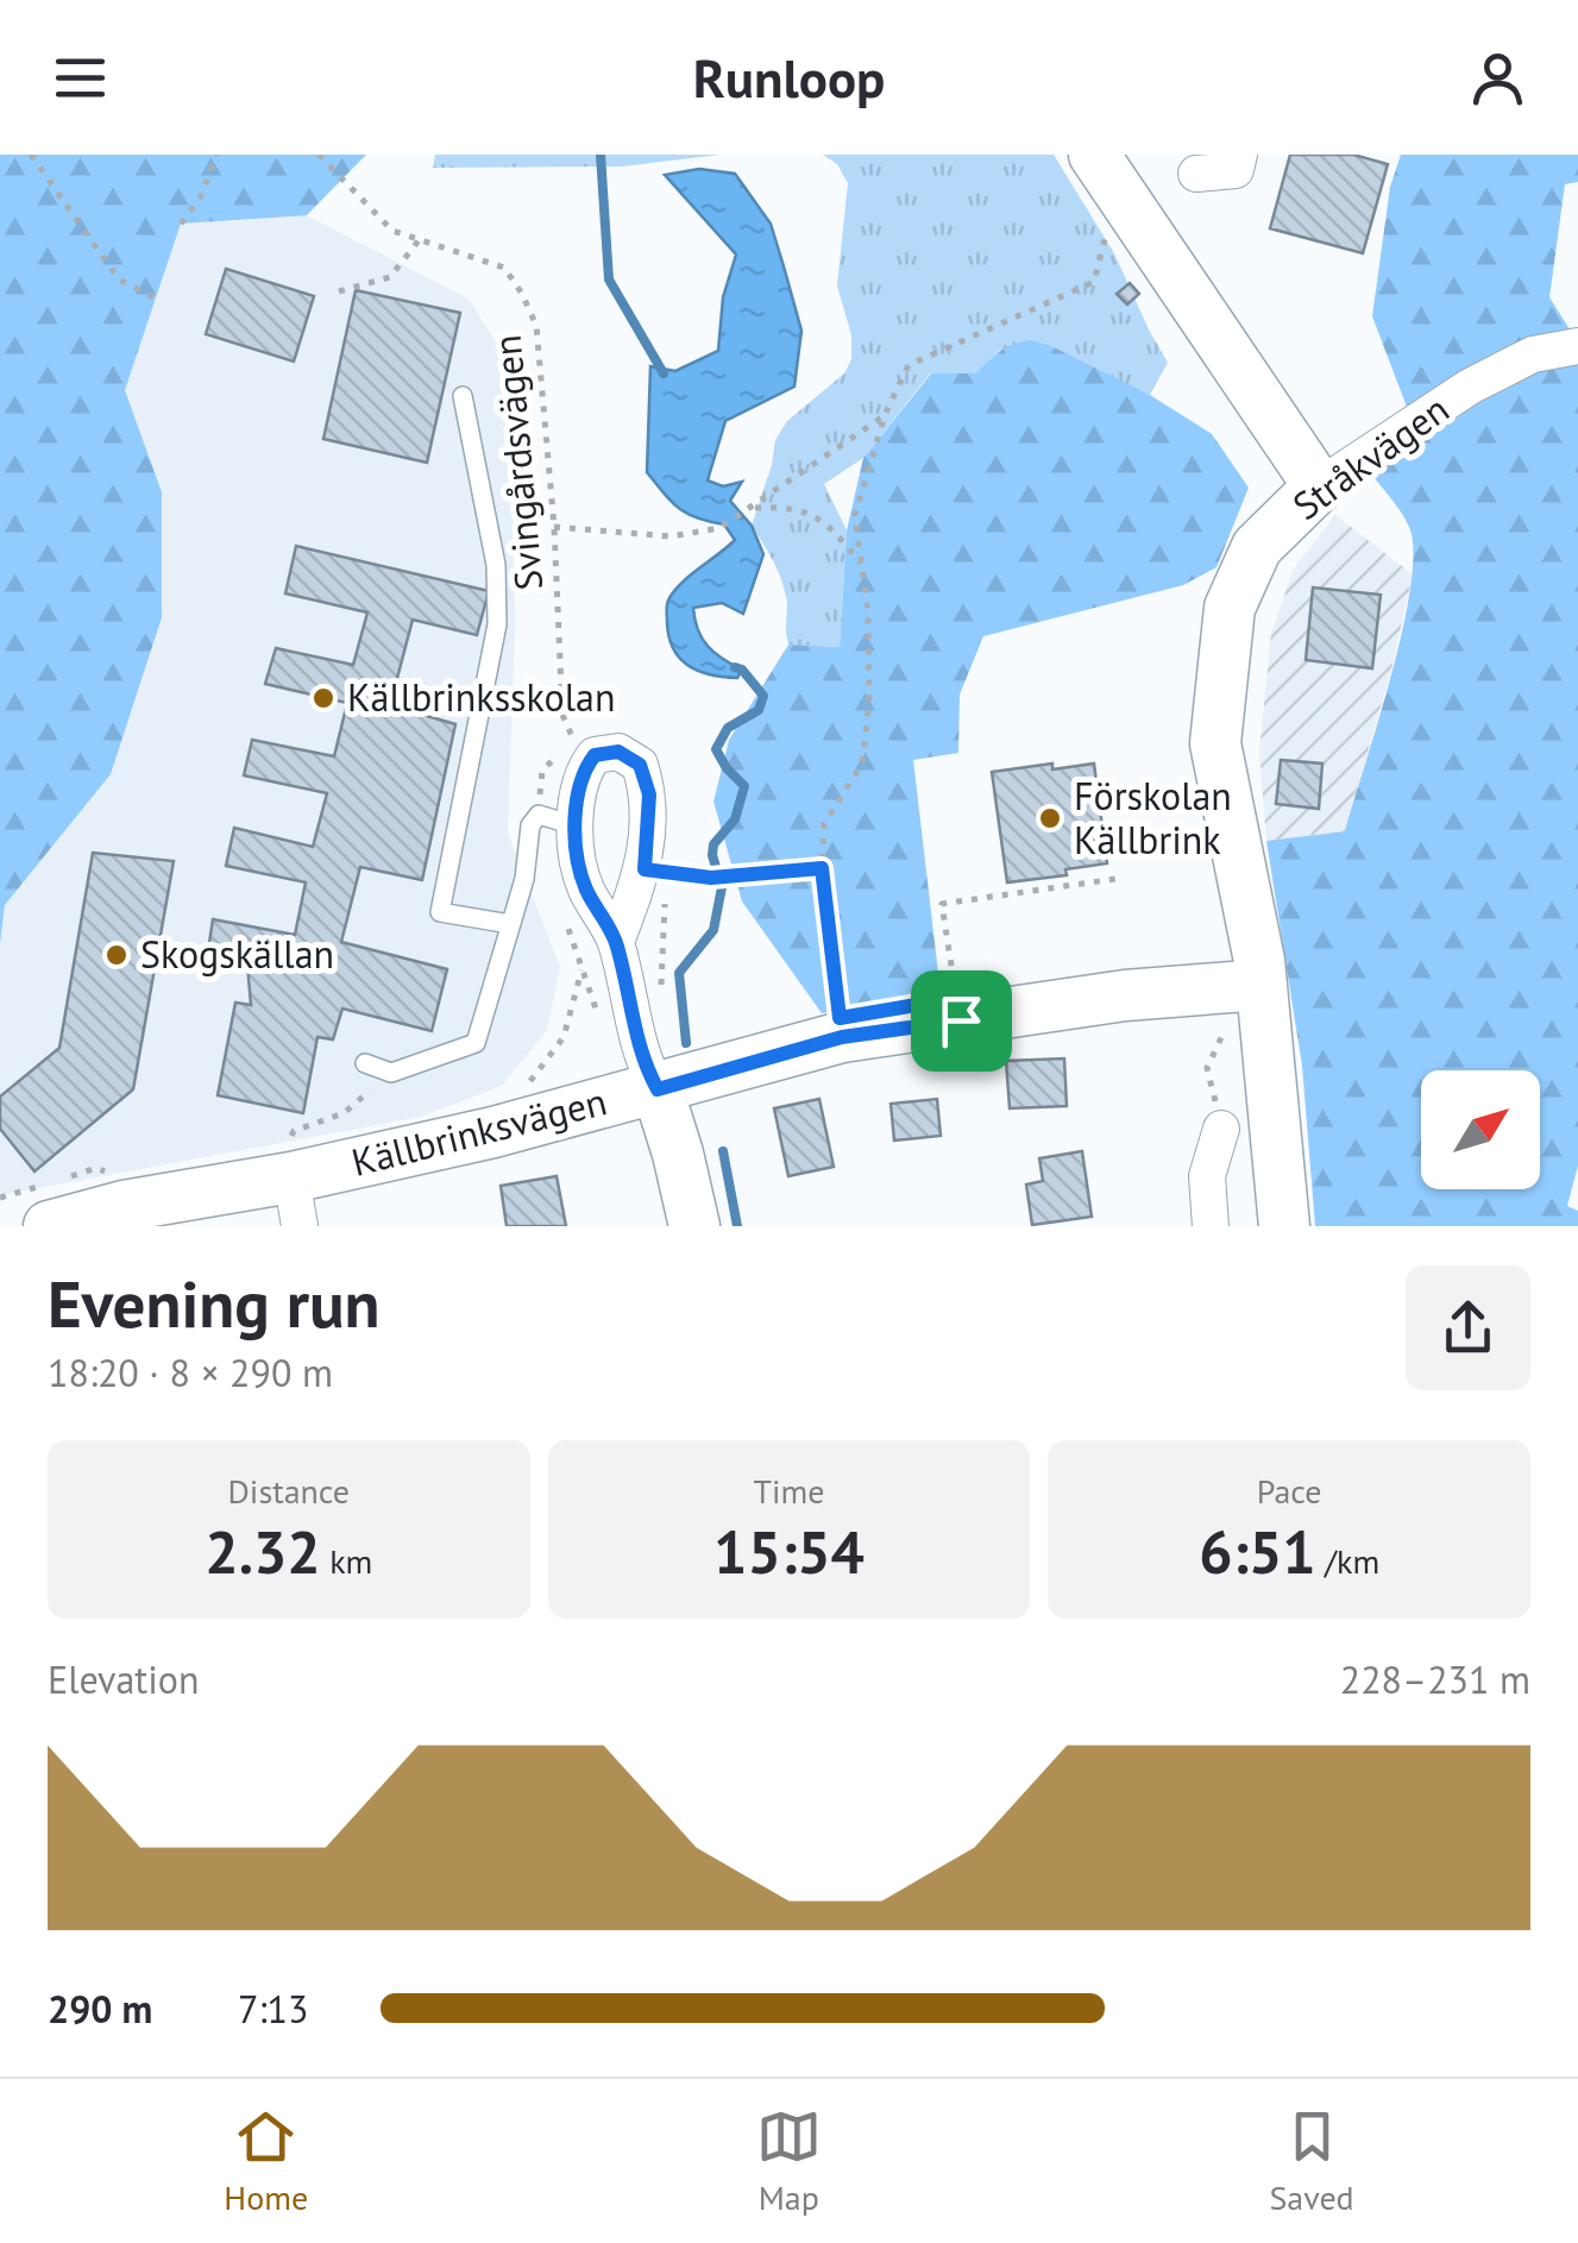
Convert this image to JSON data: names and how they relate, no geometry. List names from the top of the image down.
{
  "streets": {
    "street": ["Stråkvägen", "Källbrinksvägen"],
    "path": ["Svingårdsvägen"]
  },
  "crossings": [
    ["Stråkvägen", "Källbrinksvägen"]
  ],
  "places": ["Källbrinksskolan", "Förskolan Källbrink", "Skogskällan"],
  "north": "top right",
  "page": {
    "header": "Runloop",
    "heading": ["Evening run", "18:20 · 8 × 290 m"],
    "stats": [
      ["Distance", "2.32 km"],
      ["Time", "15:54"],
      ["Pace", "6:51 /km"]
    ],
    "chart": ["Elevation", "228–231 m"],
    "list": [
      {
        "name": "290 m",
        "note": "7:13"
      }
    ],
    "tabs": ["Home", "Map", "Saved"]
  }
}
